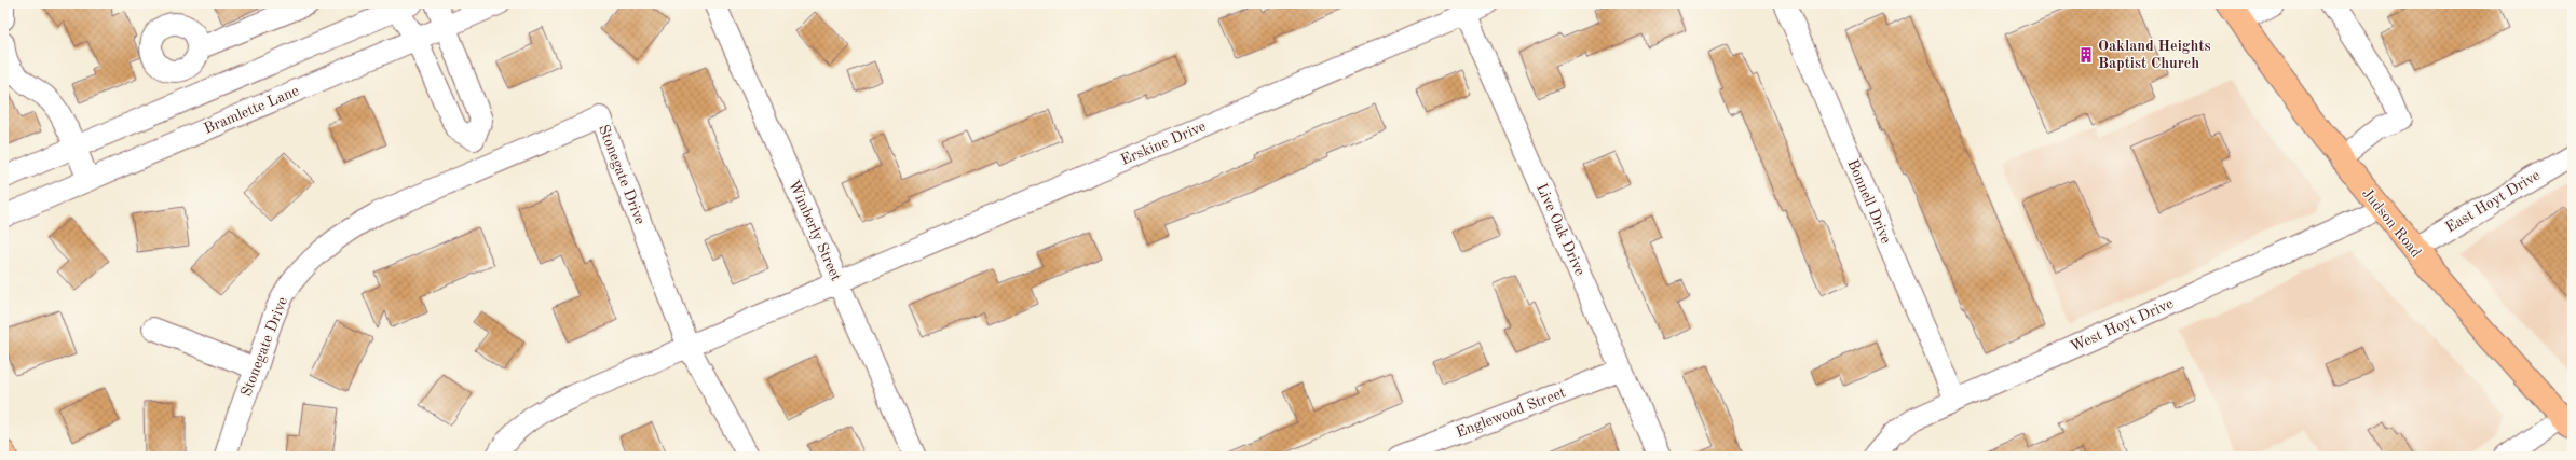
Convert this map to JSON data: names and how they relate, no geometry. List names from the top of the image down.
{
  "streets": {
    "main road": ["Judson Road"],
    "street": [
      "Bramlette Lane",
      "Erskine Drive",
      "Stonegate Drive",
      "Bonnell Drive",
      "East Hoyt Drive",
      "Live Oak Drive",
      "Wimberly Street",
      "West Hoyt Drive",
      "Englewood Street"
    ]
  },
  "crossings": [
    ["Erskine Drive", "Live Oak Drive"],
    ["Erskine Drive", "Wimberly Street"],
    ["Bonnell Drive", "West Hoyt Drive"],
    ["East Hoyt Drive", "Judson Road"],
    ["Judson Road", "West Hoyt Drive"],
    ["Live Oak Drive", "Englewood Street"]
  ],
  "places": {
    "building": ["Oakland Heights Baptist Church"]
  }
}
